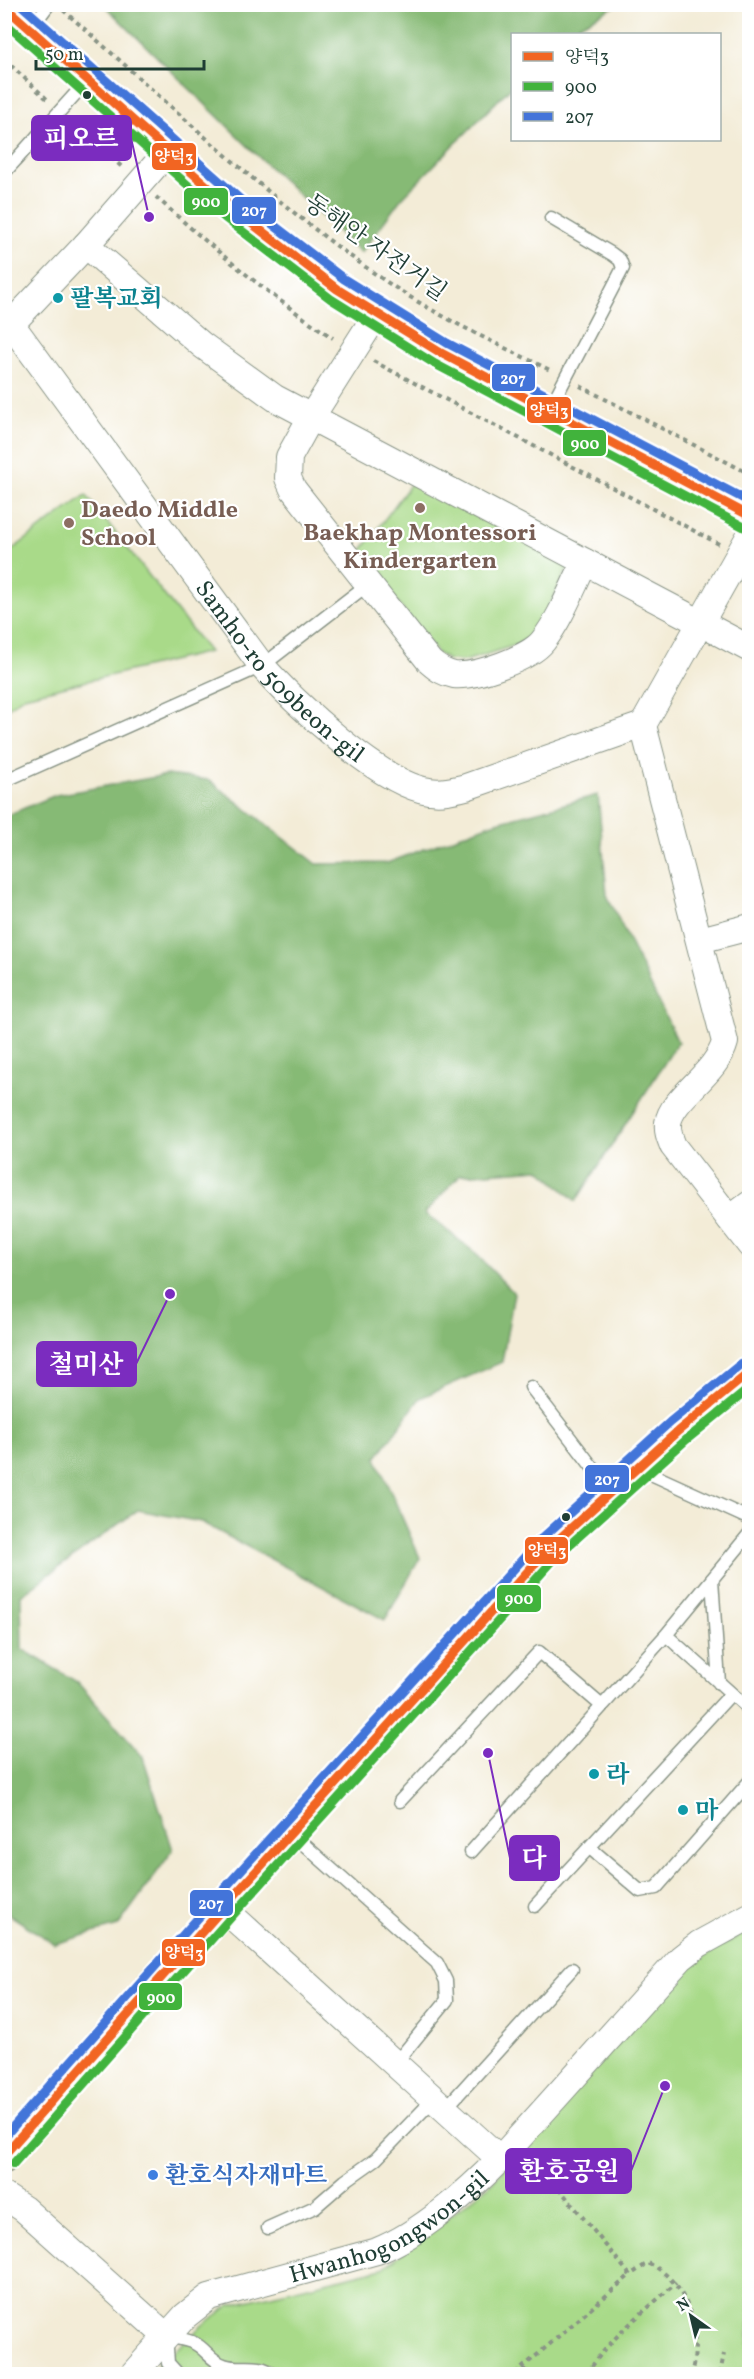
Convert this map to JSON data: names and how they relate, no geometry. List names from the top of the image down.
{
  "streets": {
    "street": ["Samho-ro 509beon-gil", "Hwanhogongwon-gil"],
    "path": ["동해안 자전거길"]
  },
  "places": [
    "피오르",
    "팔복교회",
    "Baekhap Montessori Kindergarten",
    "Daedo Middle School",
    "철미산",
    "다",
    "라",
    "마",
    "환호공원",
    "환호식자재마트"
  ],
  "lines": ["transit line 207", "transit line 양덕3", "transit line 900"],
  "legend": ["양덕3", "900", "207"],
  "scale_bar": "50 m",
  "north": "top left"
}
